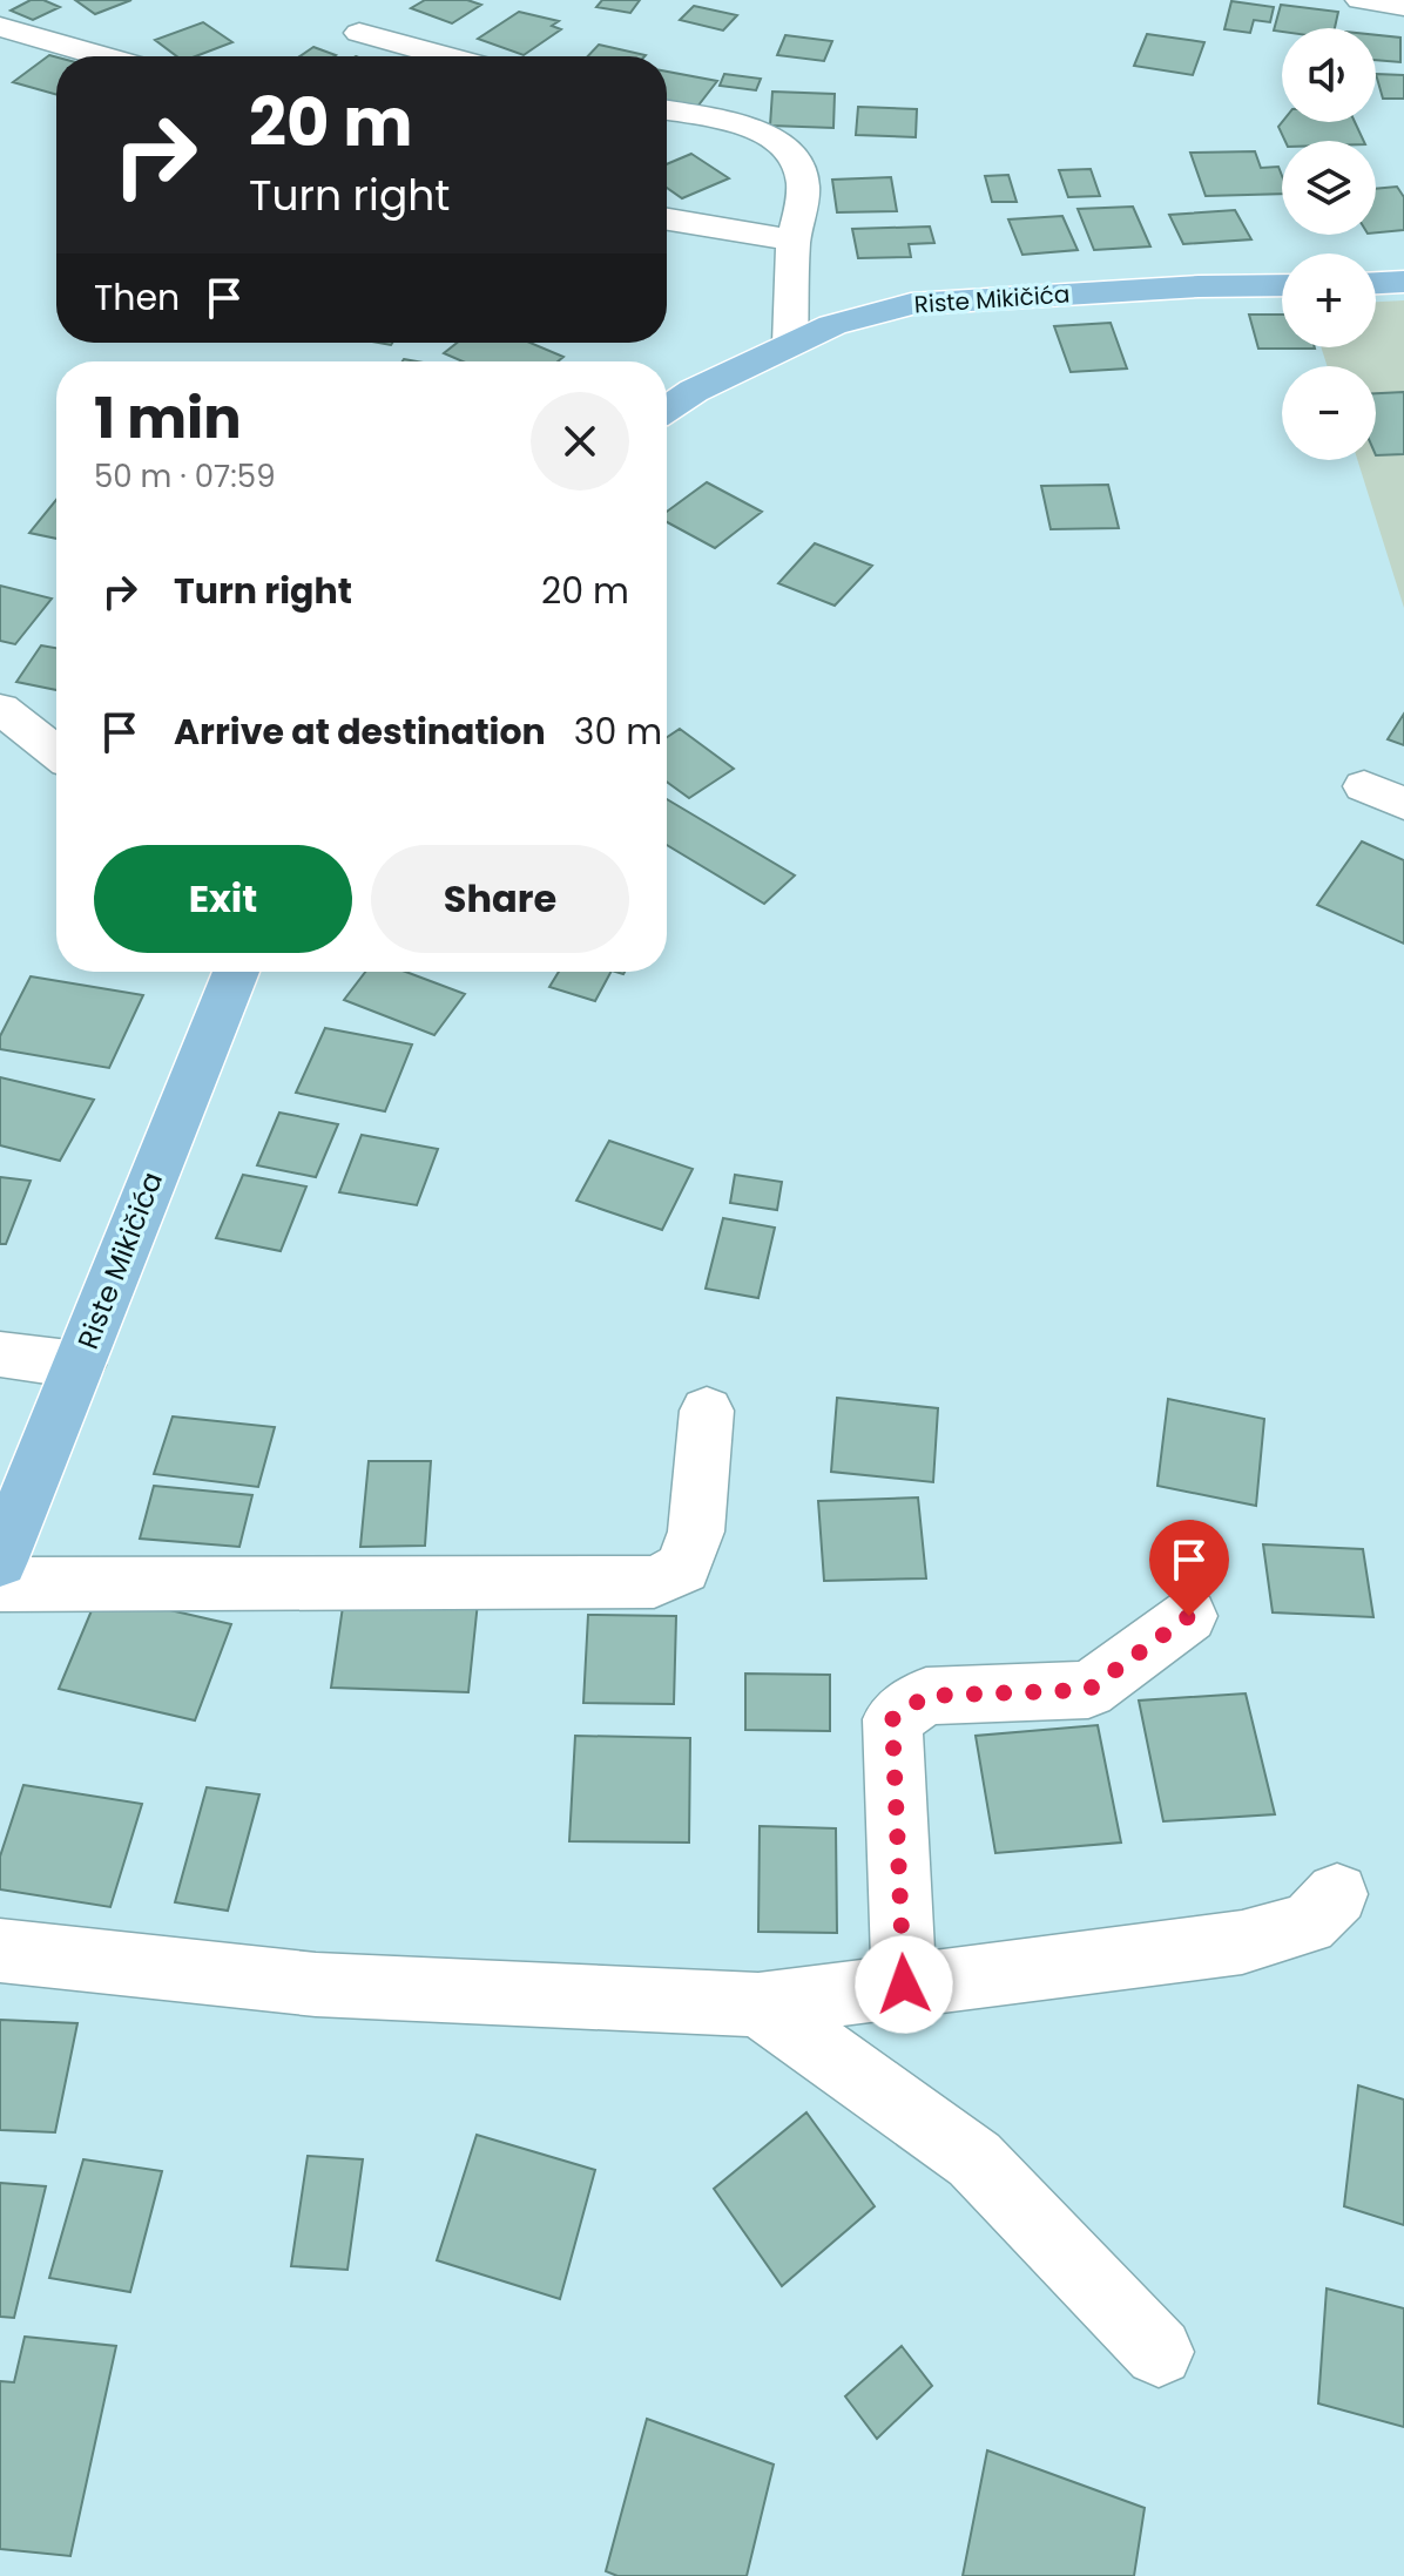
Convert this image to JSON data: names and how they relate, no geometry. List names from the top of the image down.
{
  "streets": {
    "main road": ["Riste Mikičića"]
  },
  "page": {
    "map_buttons": ["+", "−"],
    "turn": ["20 m", "Turn right"],
    "then": "Then",
    "heading": ["1 min", "50 m · 07:59"],
    "list": [
      {
        "name": "Turn right",
        "value": "20 m"
      },
      {
        "name": "Arrive at destination",
        "value": "30 m"
      }
    ],
    "buttons": ["Exit", "Share"]
  }
}
